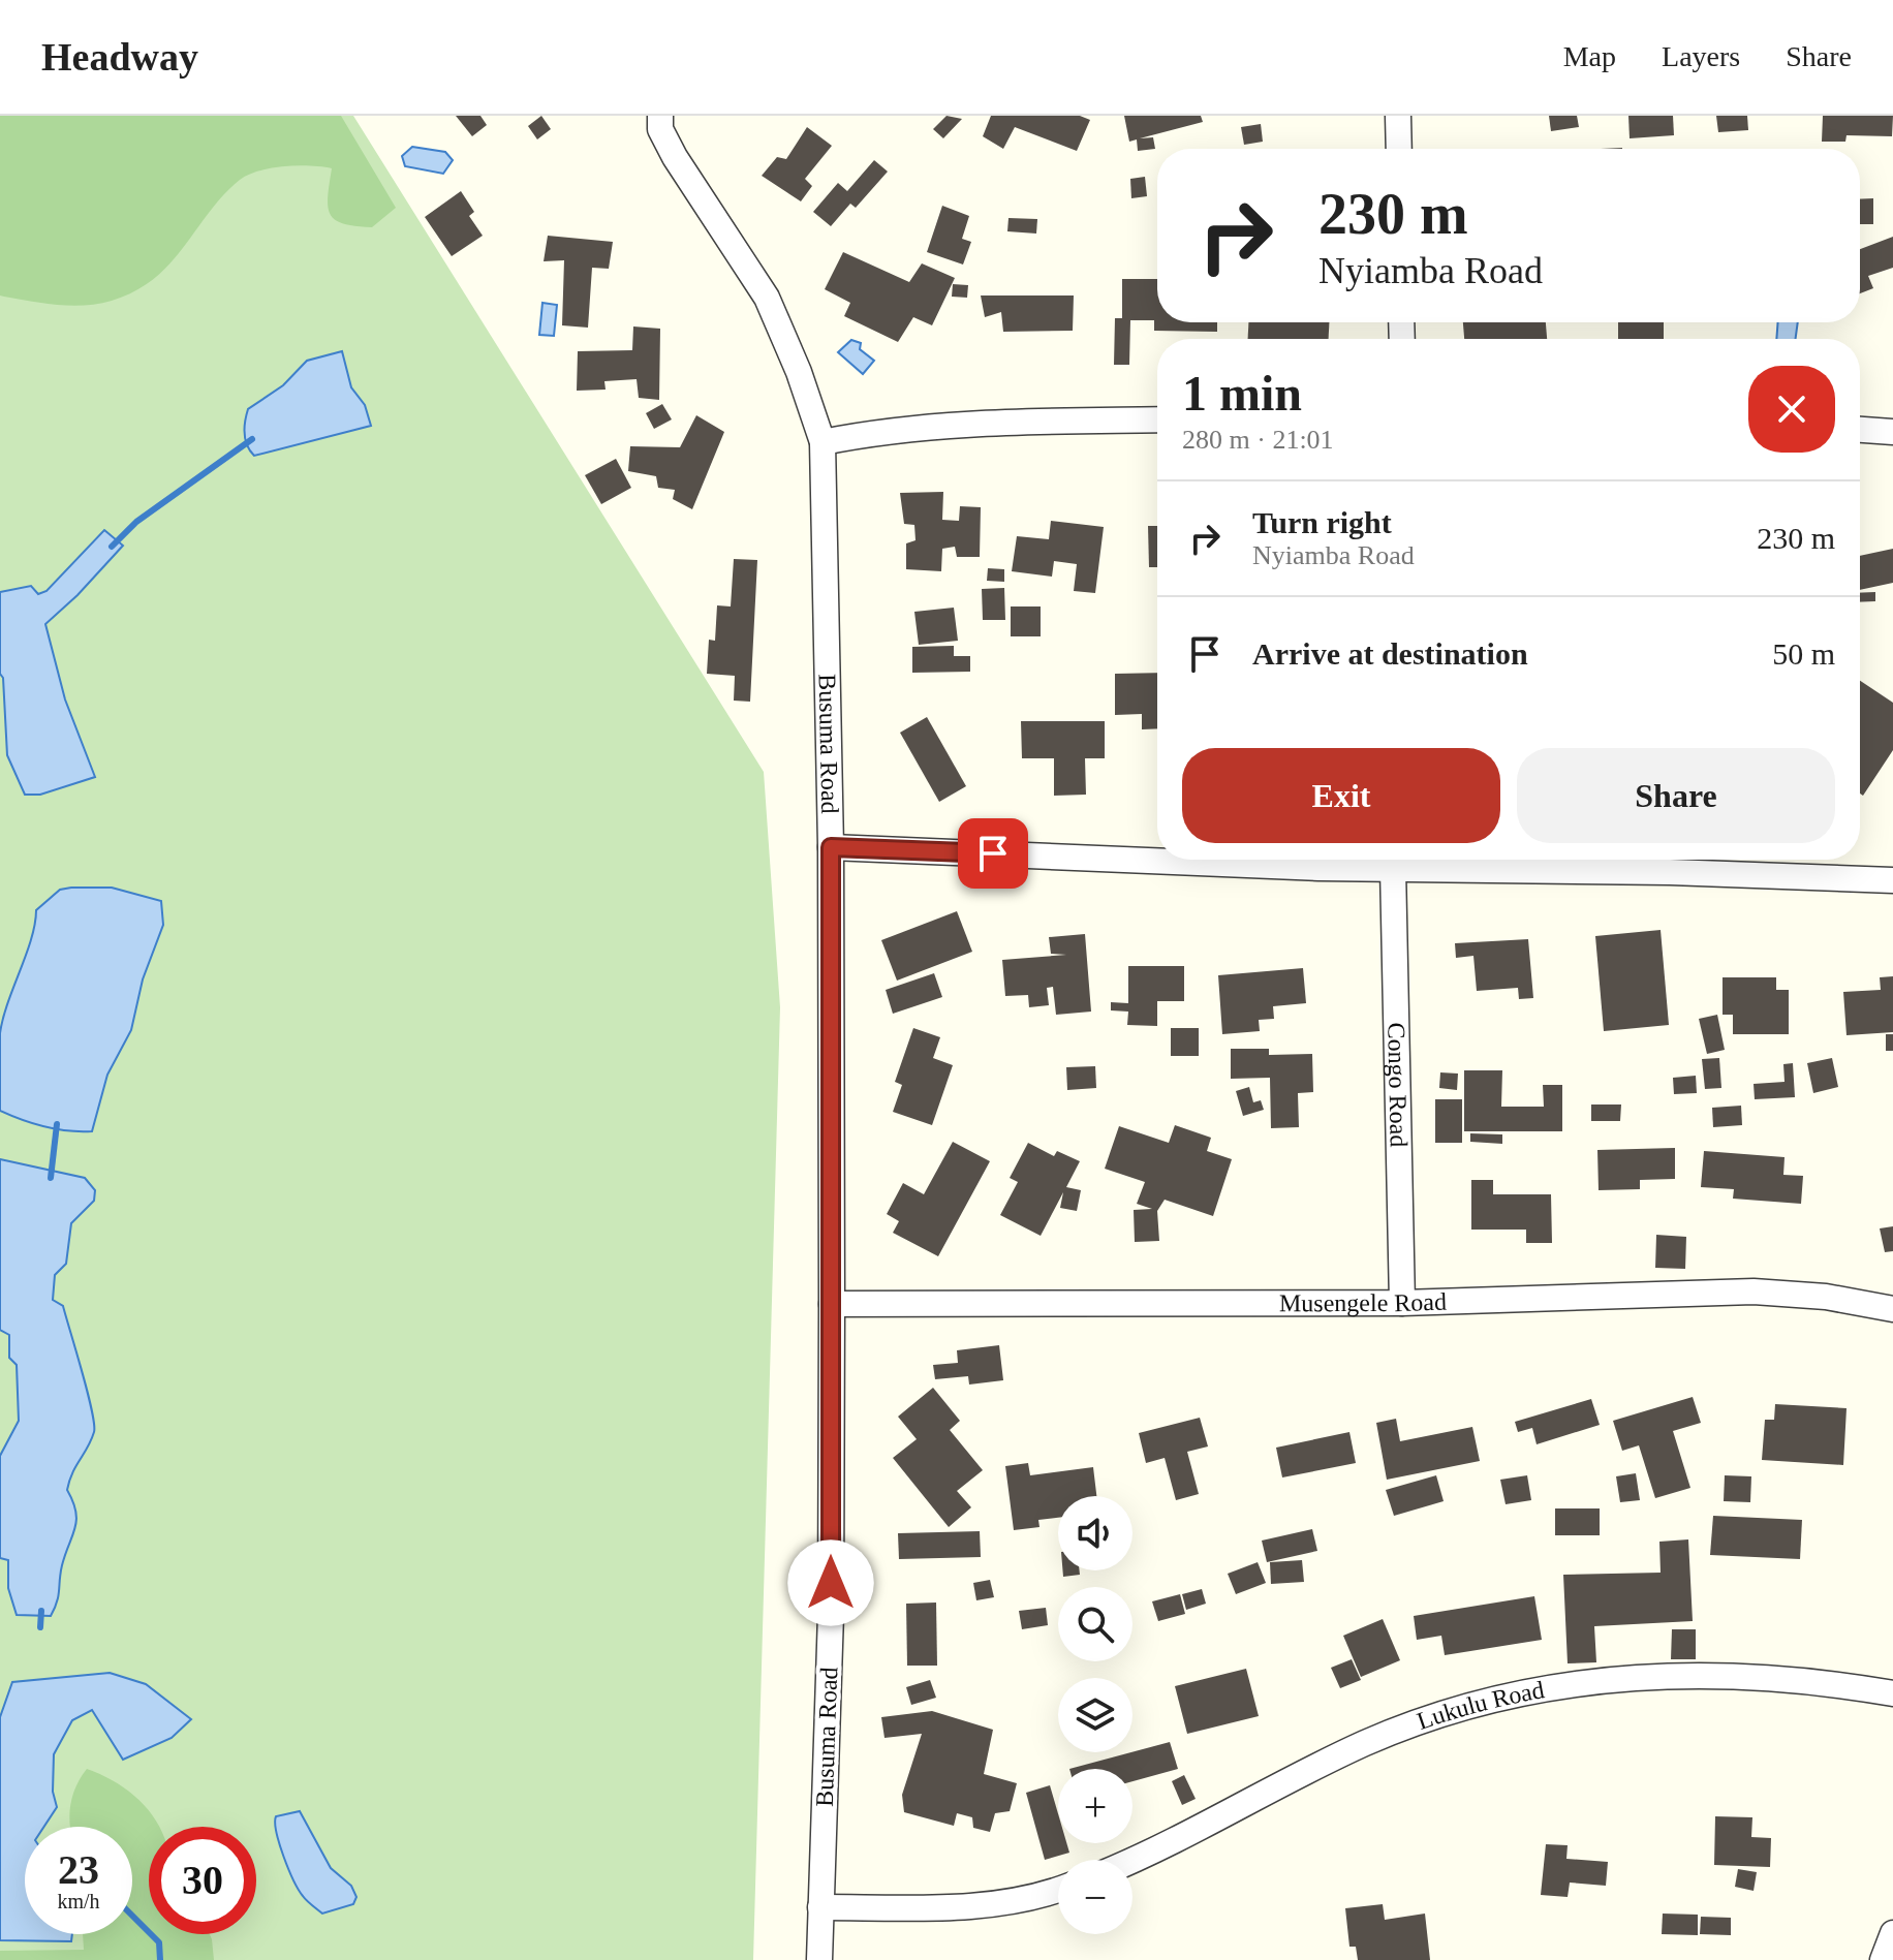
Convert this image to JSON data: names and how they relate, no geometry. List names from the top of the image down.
{
  "streets": {
    "street": [
      "Busuma Road",
      "Congo Road",
      "Musengele Road",
      "Lukulu Road"
    ]
  },
  "crossings": [
    ["Busuma Road", "Musengele Road"],
    ["Congo Road", "Musengele Road"]
  ],
  "page": {
    "header": "Headway",
    "nav": ["Map", "Layers", "Share"],
    "turn": ["230 m", "Nyiamba Road"],
    "heading": ["1 min", "280 m · 21:01"],
    "list": [
      {
        "name": "Turn right",
        "note": "Nyiamba Road",
        "value": "230 m"
      },
      {
        "name": "Arrive at destination",
        "value": "50 m"
      }
    ],
    "buttons": ["Exit", "Share"],
    "map_buttons": ["+", "−"],
    "speed": "23 km/h",
    "limit": "30"
  }
}
